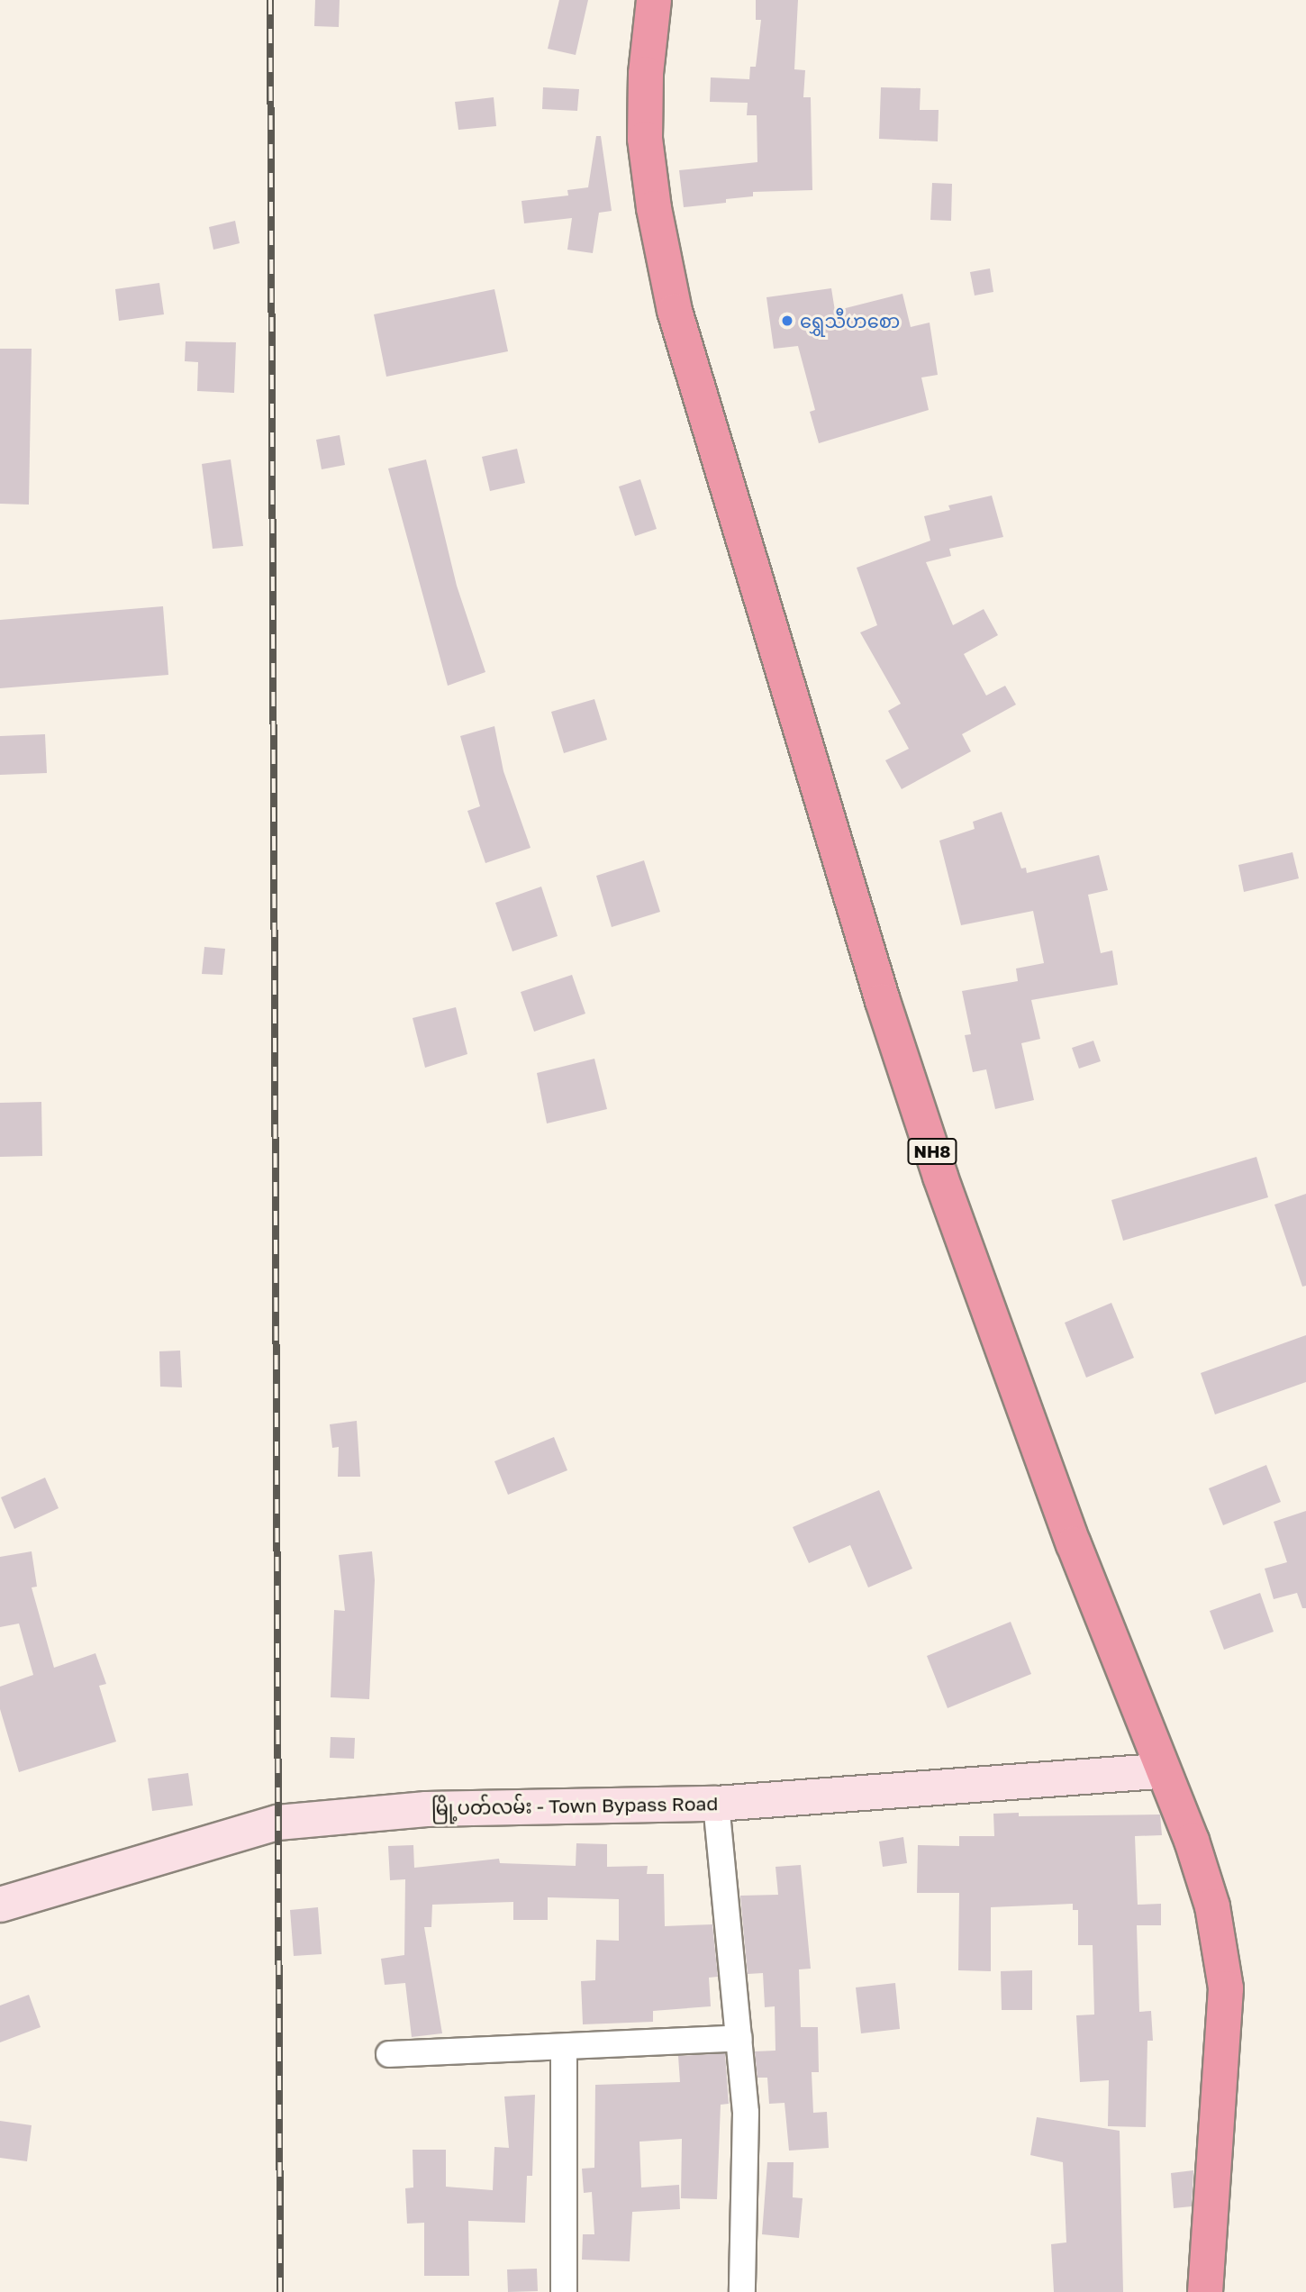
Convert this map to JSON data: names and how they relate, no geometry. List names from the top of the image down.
{
  "streets": {
    "highway": ["NH8"],
    "main road": ["မြို့ပတ်လမ်း - Town Bypass Road"]
  },
  "crossings": [
    ["NH8", "မြို့ပတ်လမ်း - Town Bypass Road"]
  ],
  "places": ["ရွှေသီဟစော"]
}
